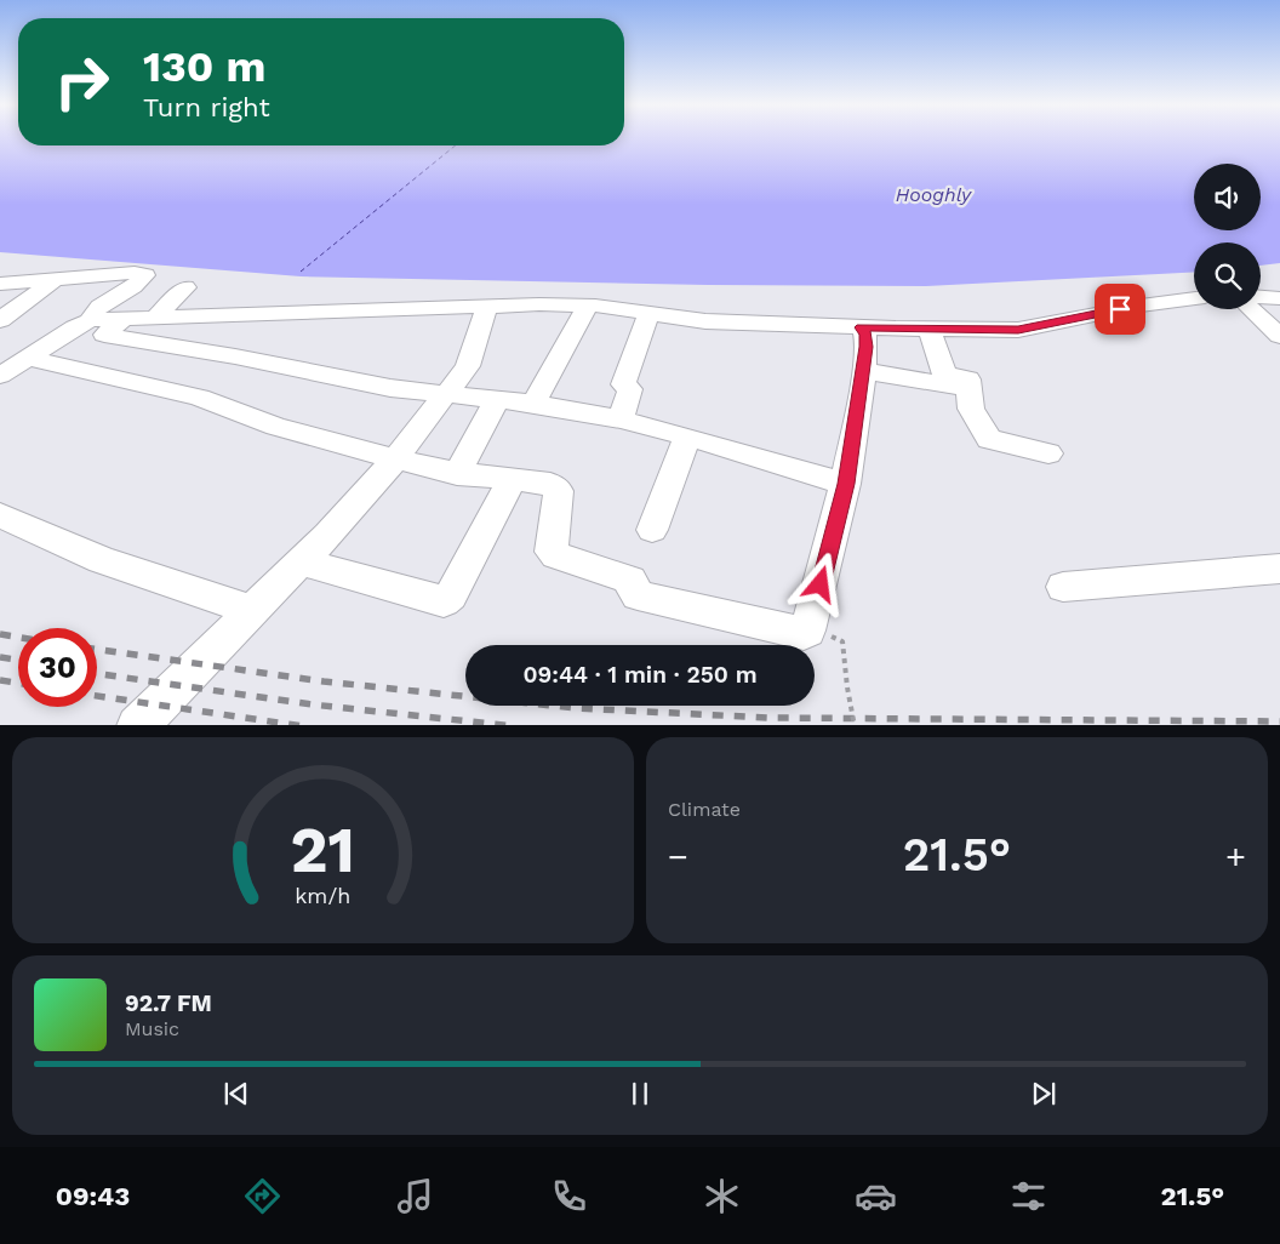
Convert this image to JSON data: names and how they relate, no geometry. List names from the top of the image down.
{
  "water": ["Hooghly"],
  "page": {
    "turn": ["130 m", "Turn right"],
    "limit": "30",
    "trip": "09:44 · 1 min · 250 m",
    "tile": "Climate",
    "heat": ["−", "21.5°", "+"],
    "song": ["92.7 FM", "Music"],
    "tabs": ["09:43", "21.5°"],
    "gauge": ["21", "km/h"]
  }
}
